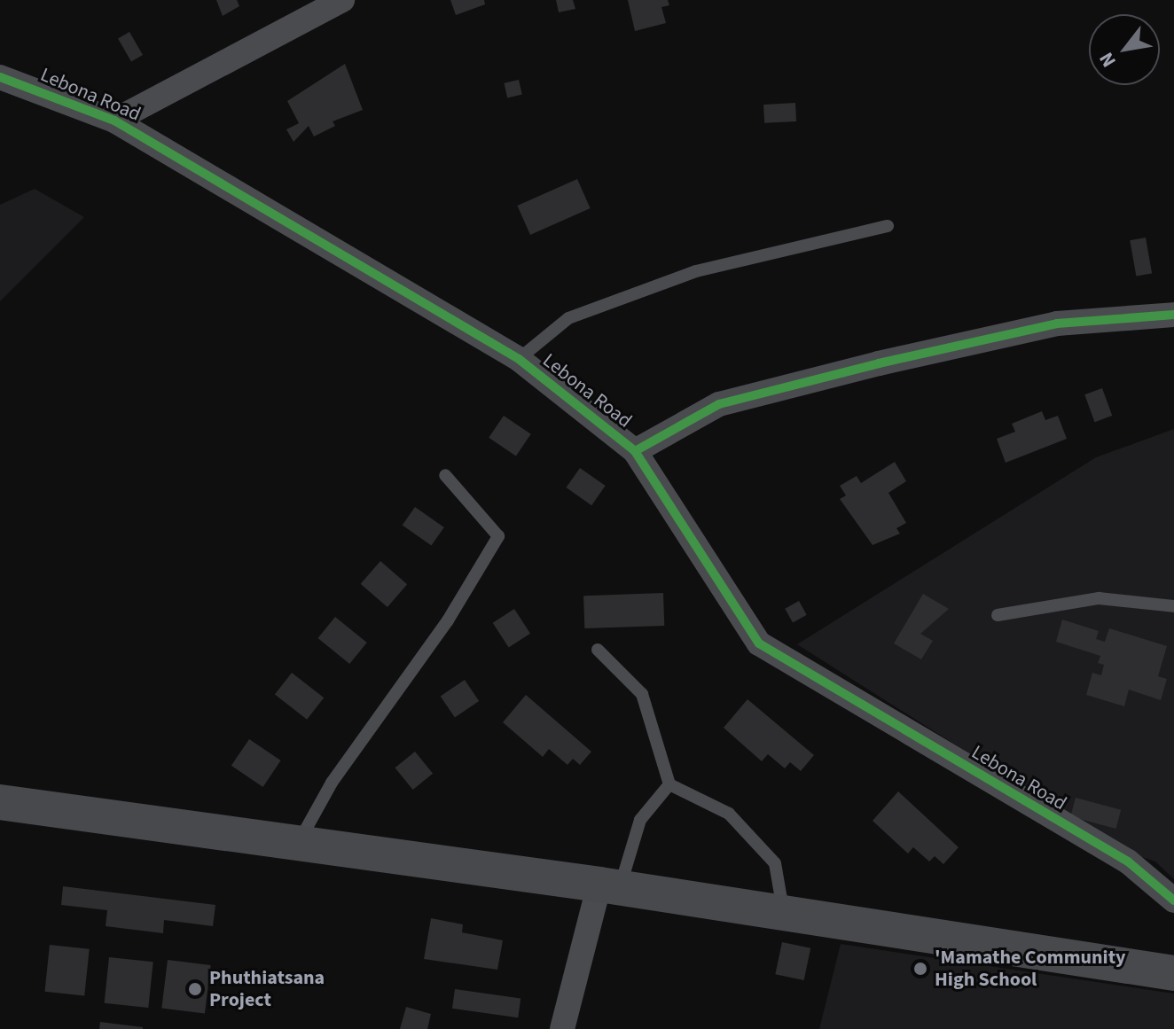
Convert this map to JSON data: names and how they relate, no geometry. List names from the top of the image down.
{
  "streets": {
    "street": ["Lebona Road"]
  },
  "places": ["'Mamathe Community High School", "Phuthiatsana Project"],
  "north": "bottom left"
}
